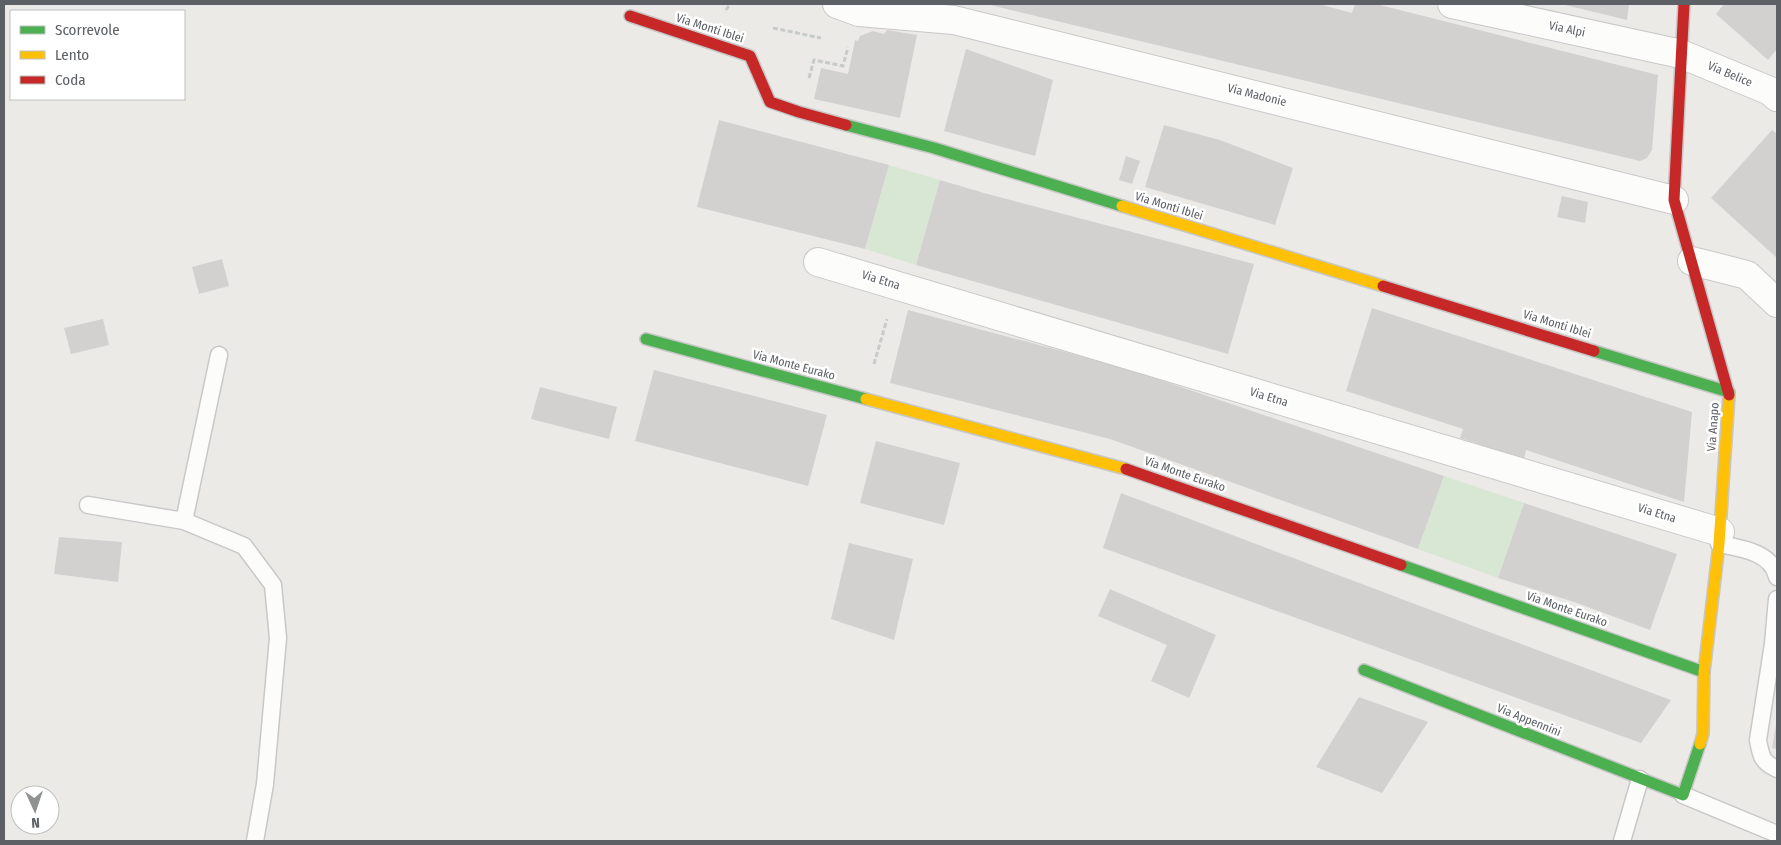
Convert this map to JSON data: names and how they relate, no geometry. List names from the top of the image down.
{
  "streets": {
    "street": [
      "Via Monti Iblei",
      "Via Alpi",
      "Via Belice",
      "Via Madonie",
      "Via Etna",
      "Via Monte Eurako",
      "Via Anapo",
      "Via Appennini"
    ]
  },
  "crossings": [
    ["Via Monti Iblei", "Via Anapo"],
    ["Via Alpi", "Via Belice"],
    ["Via Alpi", "Via Anapo"],
    ["Via Belice", "Via Anapo"],
    ["Via Madonie", "Via Anapo"],
    ["Via Etna", "Via Anapo"],
    ["Via Monte Eurako", "Via Anapo"],
    ["Via Anapo", "Via Appennini"]
  ],
  "legend": ["Scorrevole", "Lento", "Coda"],
  "north": "bottom"
}
